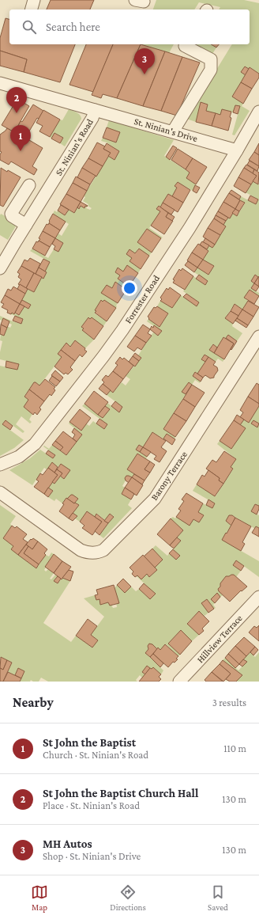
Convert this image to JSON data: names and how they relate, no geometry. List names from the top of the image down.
{
  "streets": {
    "street": [
      "St. Ninian's Drive",
      "St. Ninian's Road",
      "Forrester Road",
      "Barony Terrace",
      "Hillview Terrace"
    ]
  },
  "crossings": [
    ["St. Ninian's Drive", "St. Ninian's Road"],
    ["St. Ninian's Drive", "Forrester Road"]
  ],
  "page": {
    "search": "Search here",
    "pins": ["3", "2", "1"],
    "heading": ["Nearby", "3 results"],
    "list": [
      {
        "mark": "1",
        "name": "St John the Baptist",
        "note": "Church · St. Ninian's Road",
        "value": "110 m"
      },
      {
        "mark": "2",
        "name": "St John the Baptist Church Hall",
        "note": "Place · St. Ninian's Road",
        "value": "130 m"
      },
      {
        "mark": "3",
        "name": "MH Autos",
        "note": "Shop · St. Ninian's Drive",
        "value": "130 m"
      }
    ],
    "nav": ["Map", "Directions", "Saved"]
  }
}
